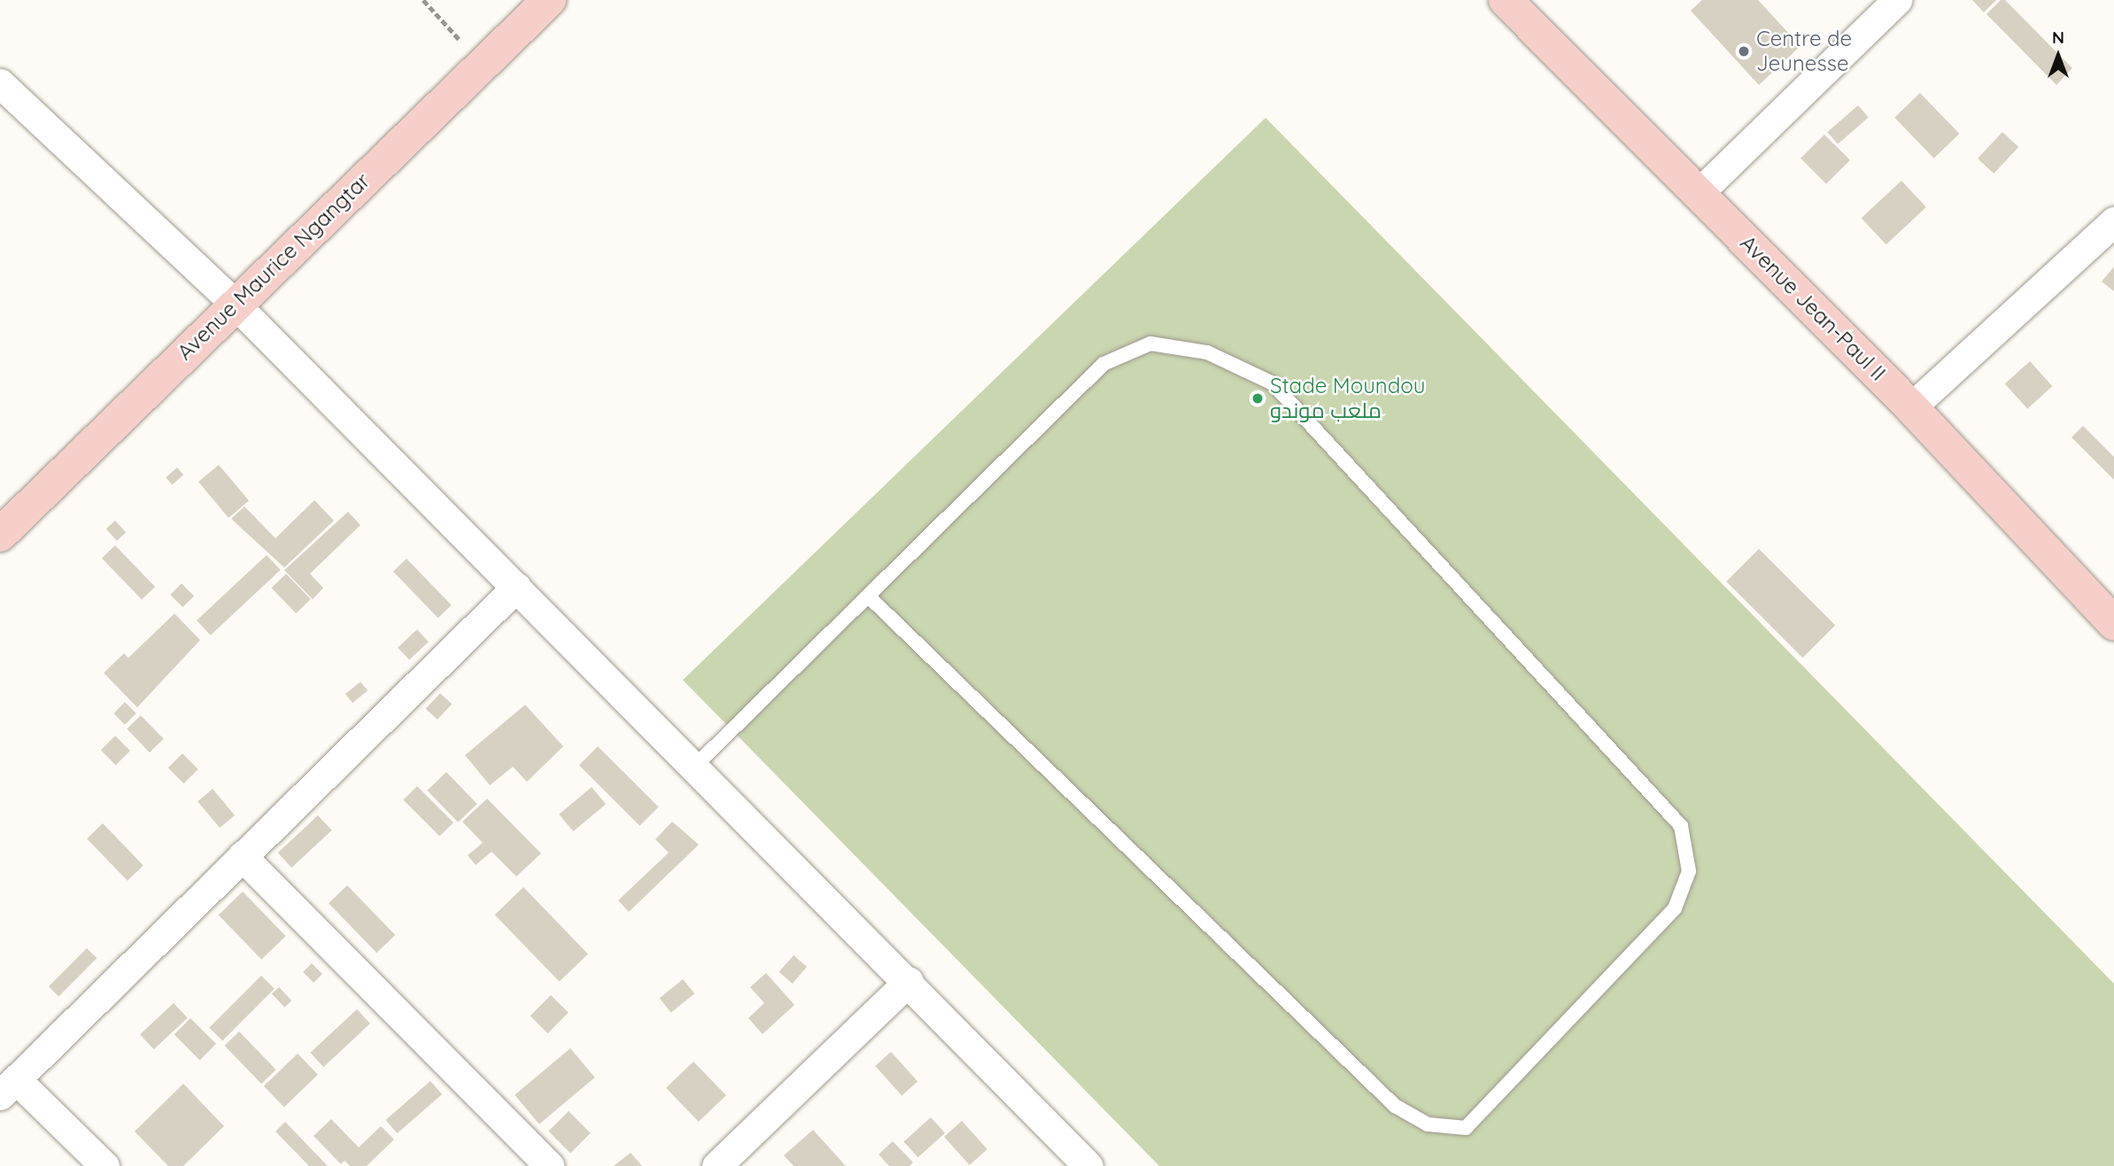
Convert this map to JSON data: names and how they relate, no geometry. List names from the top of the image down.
{
  "streets": {
    "street": ["Avenue Maurice Ngangtar", "Avenue Jean-Paul II"]
  },
  "places": ["Centre de Jeunesse", "Stade Moundou ملعب موندو"],
  "north": "top"
}
